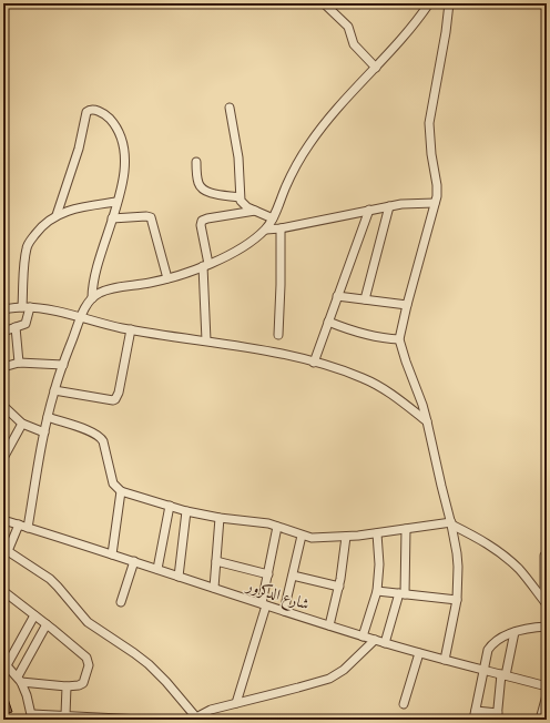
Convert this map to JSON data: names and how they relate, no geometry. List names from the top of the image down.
{
  "streets": {
    "street": ["شارع الدكرور"]
  }
}
